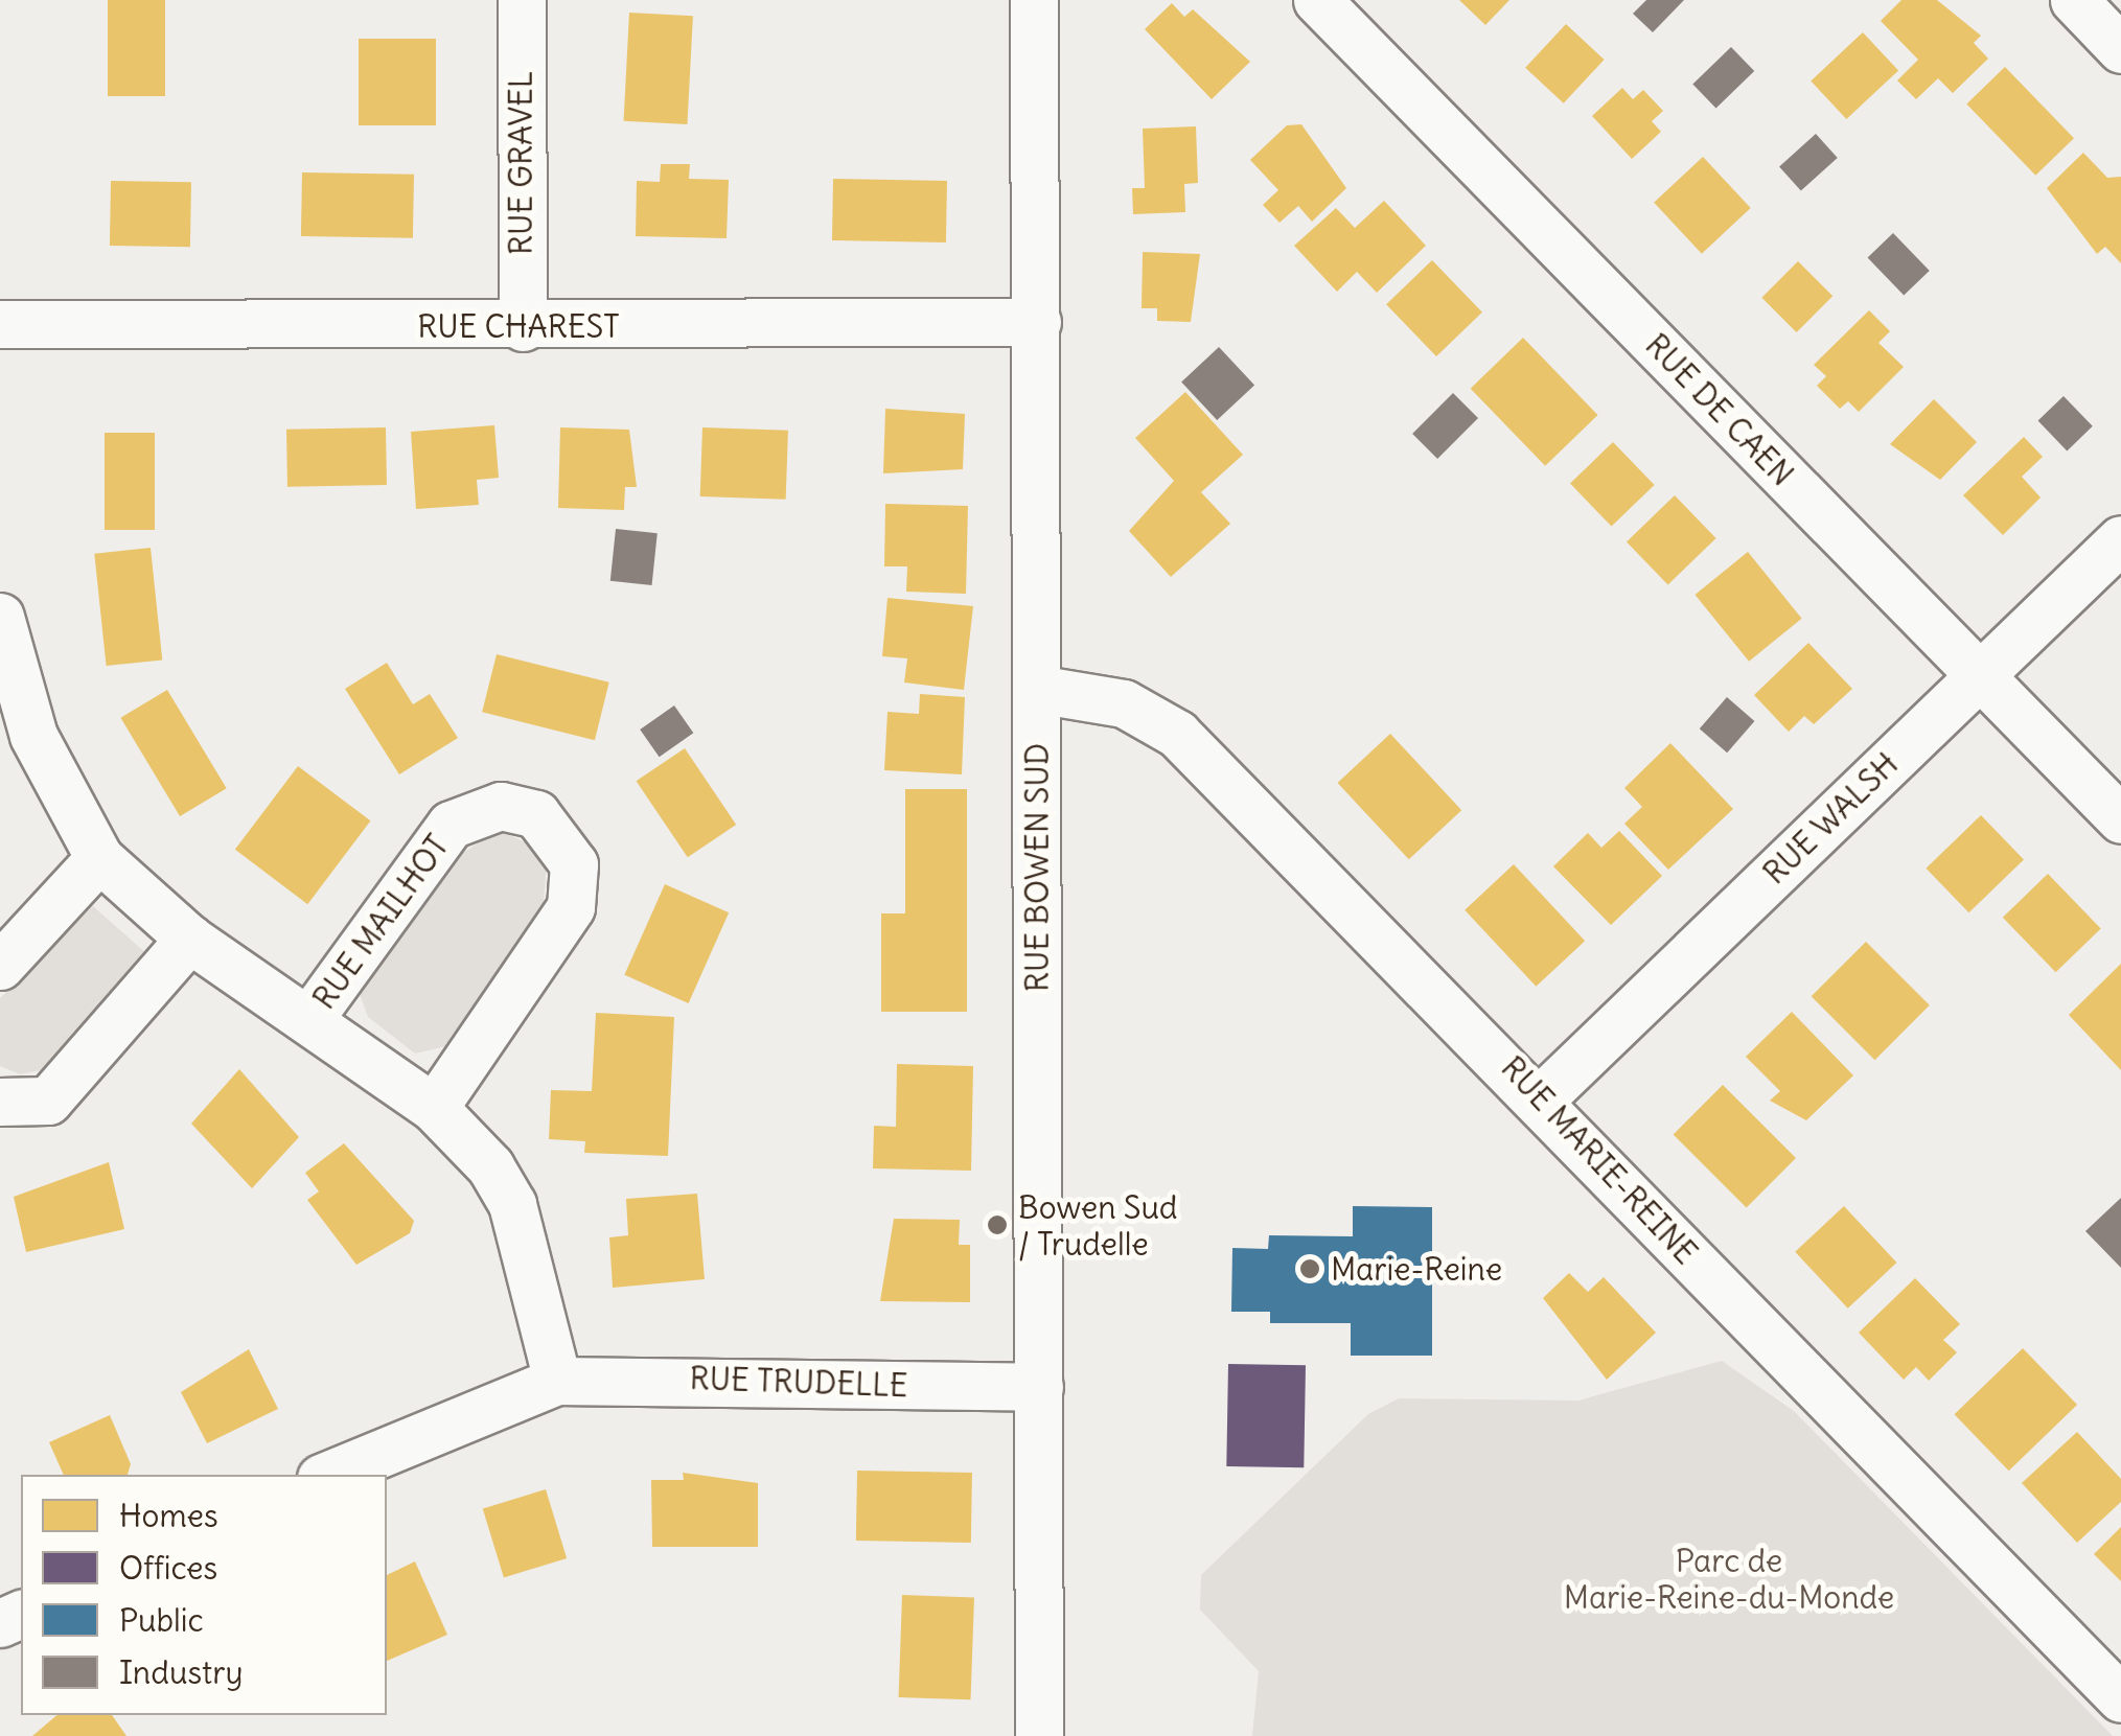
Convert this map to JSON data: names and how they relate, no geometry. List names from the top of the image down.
{
  "streets": {
    "street": [
      "RUE GRAVEL",
      "RUE CHAREST",
      "RUE DE CAEN",
      "RUE WALSH",
      "RUE BOWEN SUD",
      "RUE MAILHOT",
      "RUE MARIE-REINE",
      "RUE TRUDELLE"
    ]
  },
  "crossings": [
    ["RUE GRAVEL", "RUE CHAREST"],
    ["RUE CHAREST", "RUE BOWEN SUD"],
    ["RUE DE CAEN", "RUE WALSH"],
    ["RUE WALSH", "RUE MARIE-REINE"],
    ["RUE BOWEN SUD", "RUE MARIE-REINE"],
    ["RUE BOWEN SUD", "RUE TRUDELLE"],
    ["RUE MAILHOT", "RUE TRUDELLE"]
  ],
  "parks": ["Parc de Marie-Reine-du-Monde"],
  "places": ["Bowen Sud / Trudelle", "Marie-Reine"],
  "legend": [
    "Homes",
    "Offices",
    "Public",
    "Industry"
  ]
}
